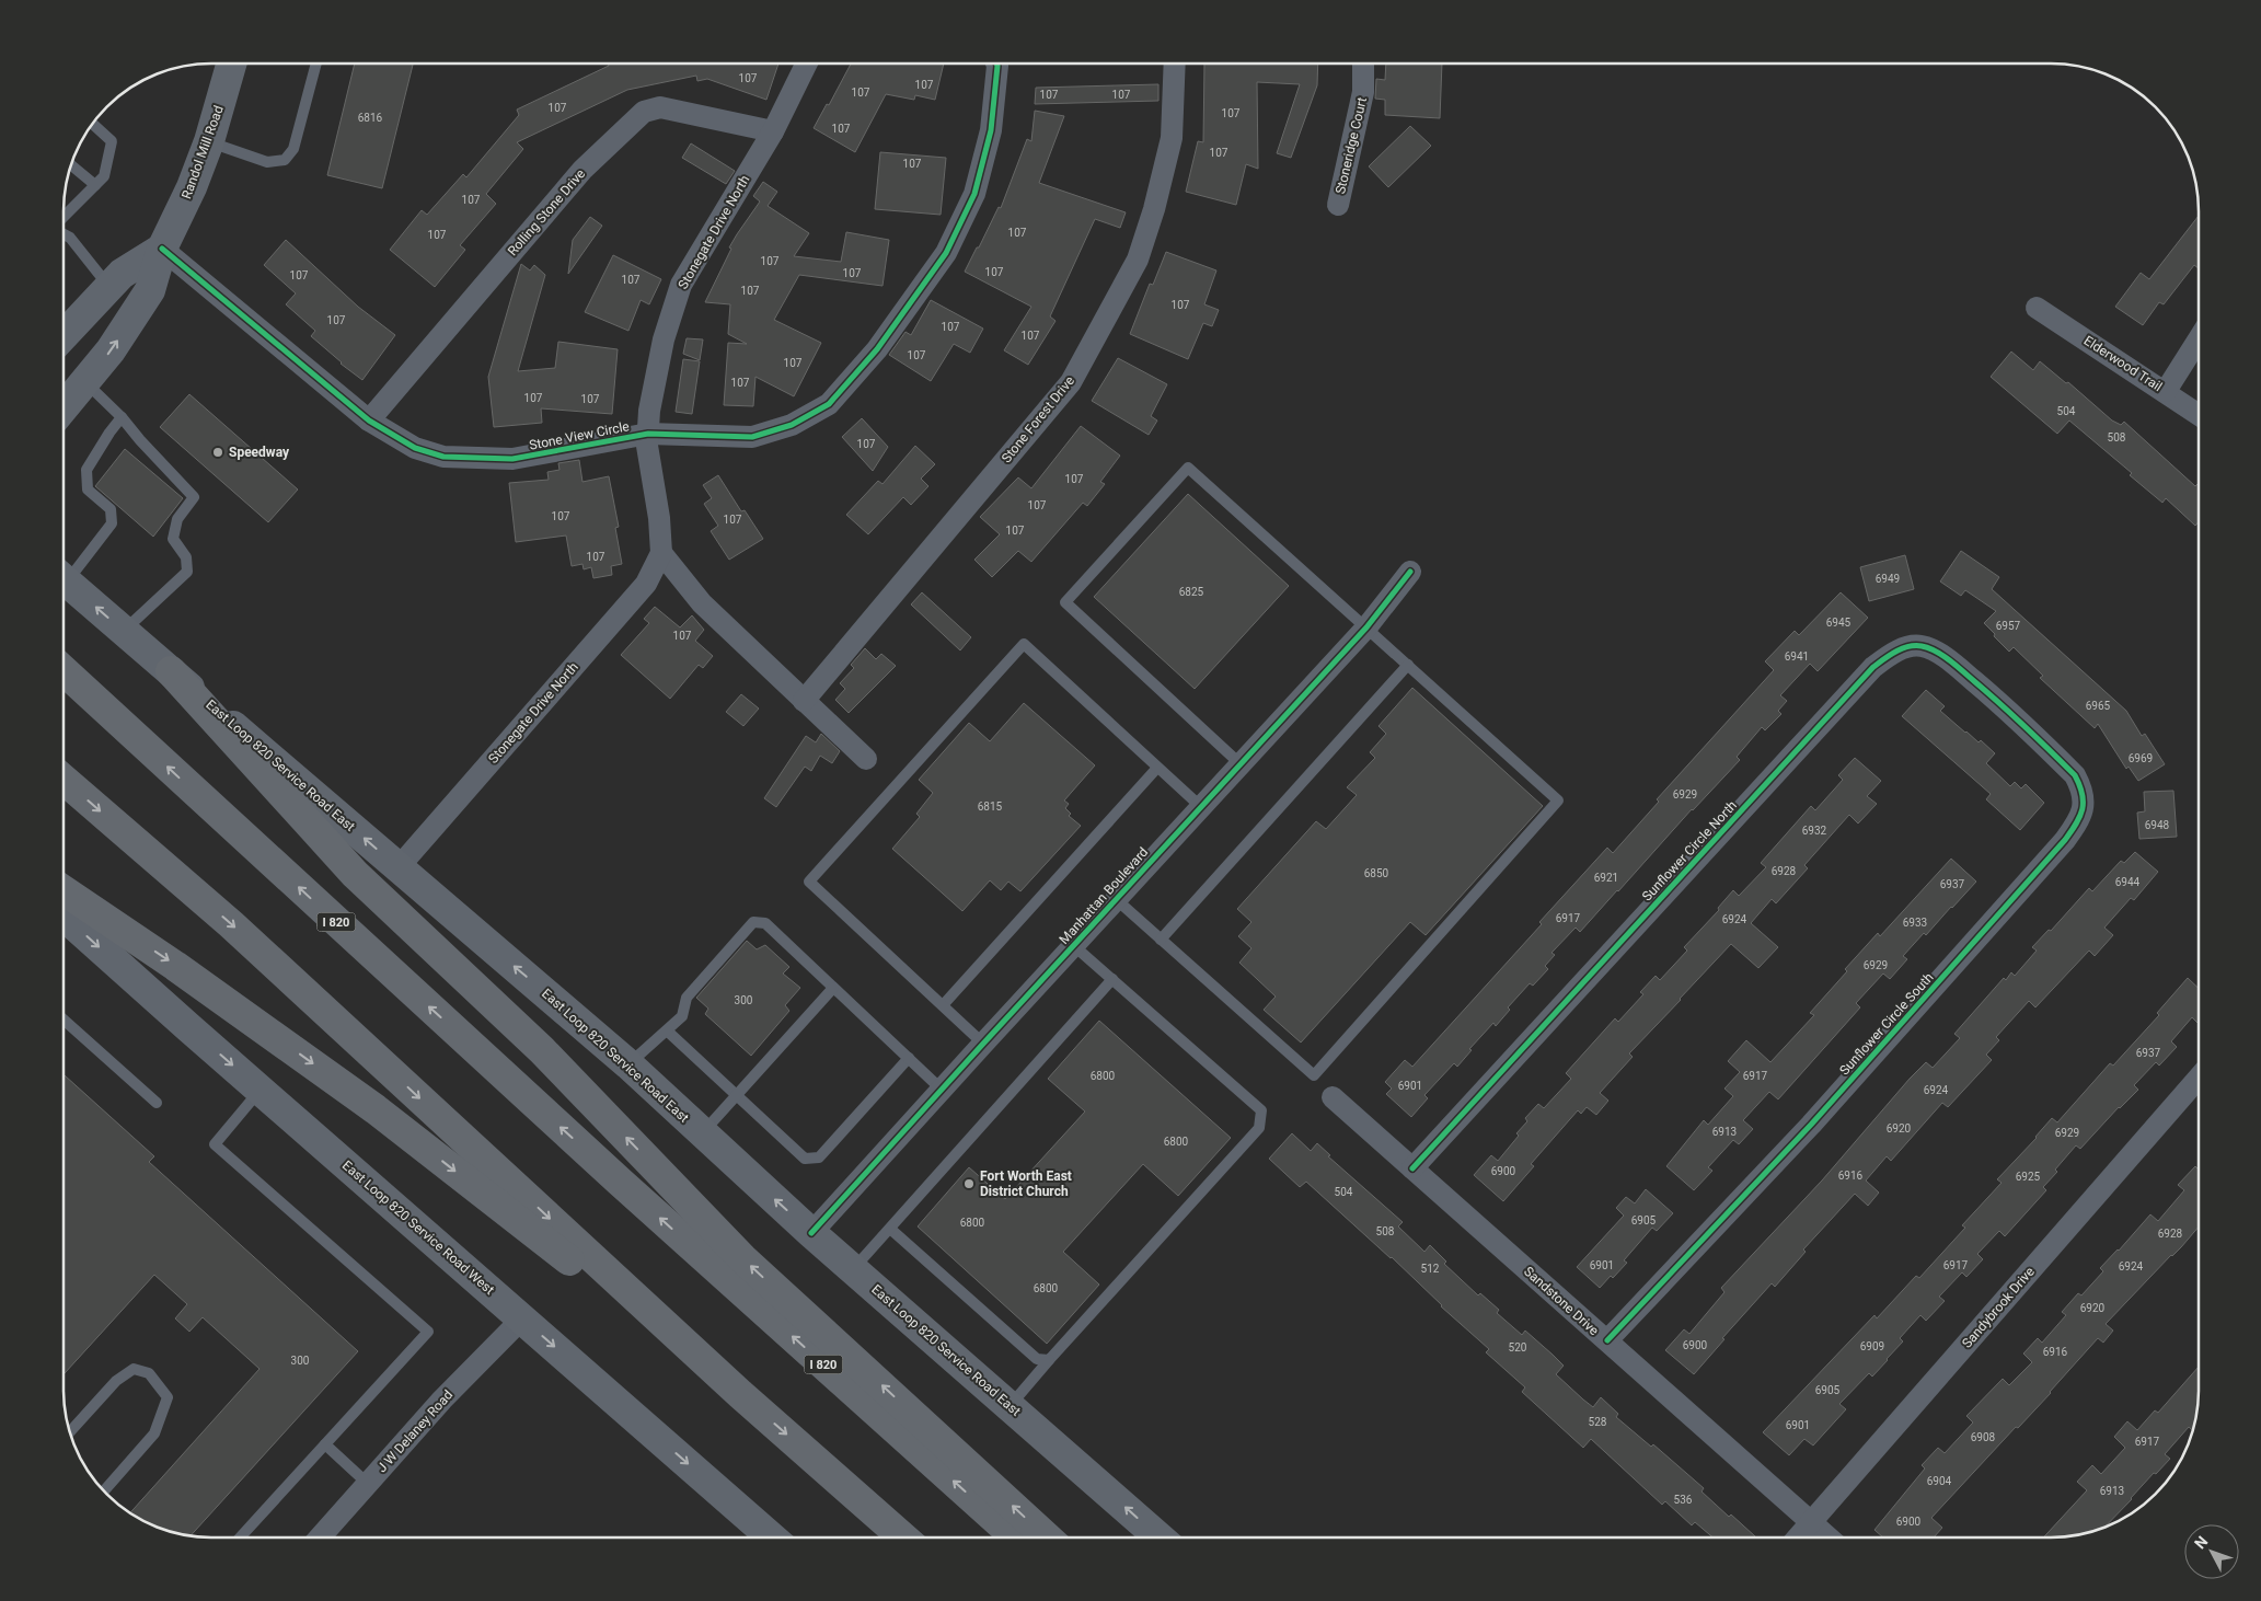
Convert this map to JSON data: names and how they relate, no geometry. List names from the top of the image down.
{
  "streets": {
    "highway": ["I 820"],
    "main road": ["Randol Mill Road", "East Loop 820 Service Road East", "East Loop 820 Service Road West"],
    "street": [
      "Stoneridge Court",
      "Rolling Stone Drive",
      "Stonegate Drive North",
      "Elderwood Trail",
      "Stone Forest Drive",
      "Stone View Circle",
      "Sunflower Circle North",
      "Manhattan Boulevard",
      "Sunflower Circle South",
      "Sandstone Drive",
      "Sandybrook Drive",
      "J W Delaney Road"
    ]
  },
  "crossings": [
    ["Randol Mill Road", "Stone View Circle"],
    ["Rolling Stone Drive", "Stonegate Drive North"],
    ["Rolling Stone Drive", "Stone View Circle"],
    ["Stonegate Drive North", "Stone View Circle"],
    ["Stonegate Drive North", "East Loop 820 Service Road East"],
    ["East Loop 820 Service Road East", "Manhattan Boulevard"],
    ["Sunflower Circle North", "Sunflower Circle South"],
    ["Sunflower Circle North", "Sandstone Drive"],
    ["Sunflower Circle South", "Sandstone Drive"],
    ["East Loop 820 Service Road West", "J W Delaney Road"],
    ["Sandstone Drive", "Sandybrook Drive"]
  ],
  "one_way": ["East Loop 820 Service Road East", "East Loop 820 Service Road West"],
  "places": ["Speedway", "Fort Worth East District Church"],
  "house_numbers": [
    "107",
    "107",
    "107",
    "107",
    "107",
    "107",
    "107",
    "6816",
    "107",
    "107",
    "107",
    "107",
    "107",
    "107",
    "107",
    "107",
    "107",
    "107",
    "107",
    "107",
    "107",
    "107",
    "107",
    "107",
    "107",
    "107",
    "107",
    "107",
    "107",
    "504",
    "508",
    "107",
    "107",
    "107",
    "107",
    "107",
    "107",
    "107",
    "6949",
    "6825",
    "6945",
    "6957",
    "107",
    "6941",
    "6965",
    "6969",
    "6929",
    "6815",
    "6948",
    "6932",
    "6928",
    "6850",
    "6921",
    "6944",
    "6937",
    "6917",
    "6924",
    "6933",
    "6929",
    "300",
    "6937",
    "6800",
    "6917",
    "6901",
    "6924",
    "6920",
    "6913",
    "6929",
    "6800",
    "6900",
    "6916",
    "6925",
    "504",
    "6905",
    "6800",
    "508",
    "6928",
    "6901",
    "6917",
    "6924",
    "512",
    "6800",
    "6920",
    "6900",
    "6909",
    "520",
    "6916",
    "300",
    "6905",
    "528",
    "6901",
    "6908",
    "6917",
    "6904",
    "6913",
    "536",
    "6900"
  ],
  "north": "top left"
}
